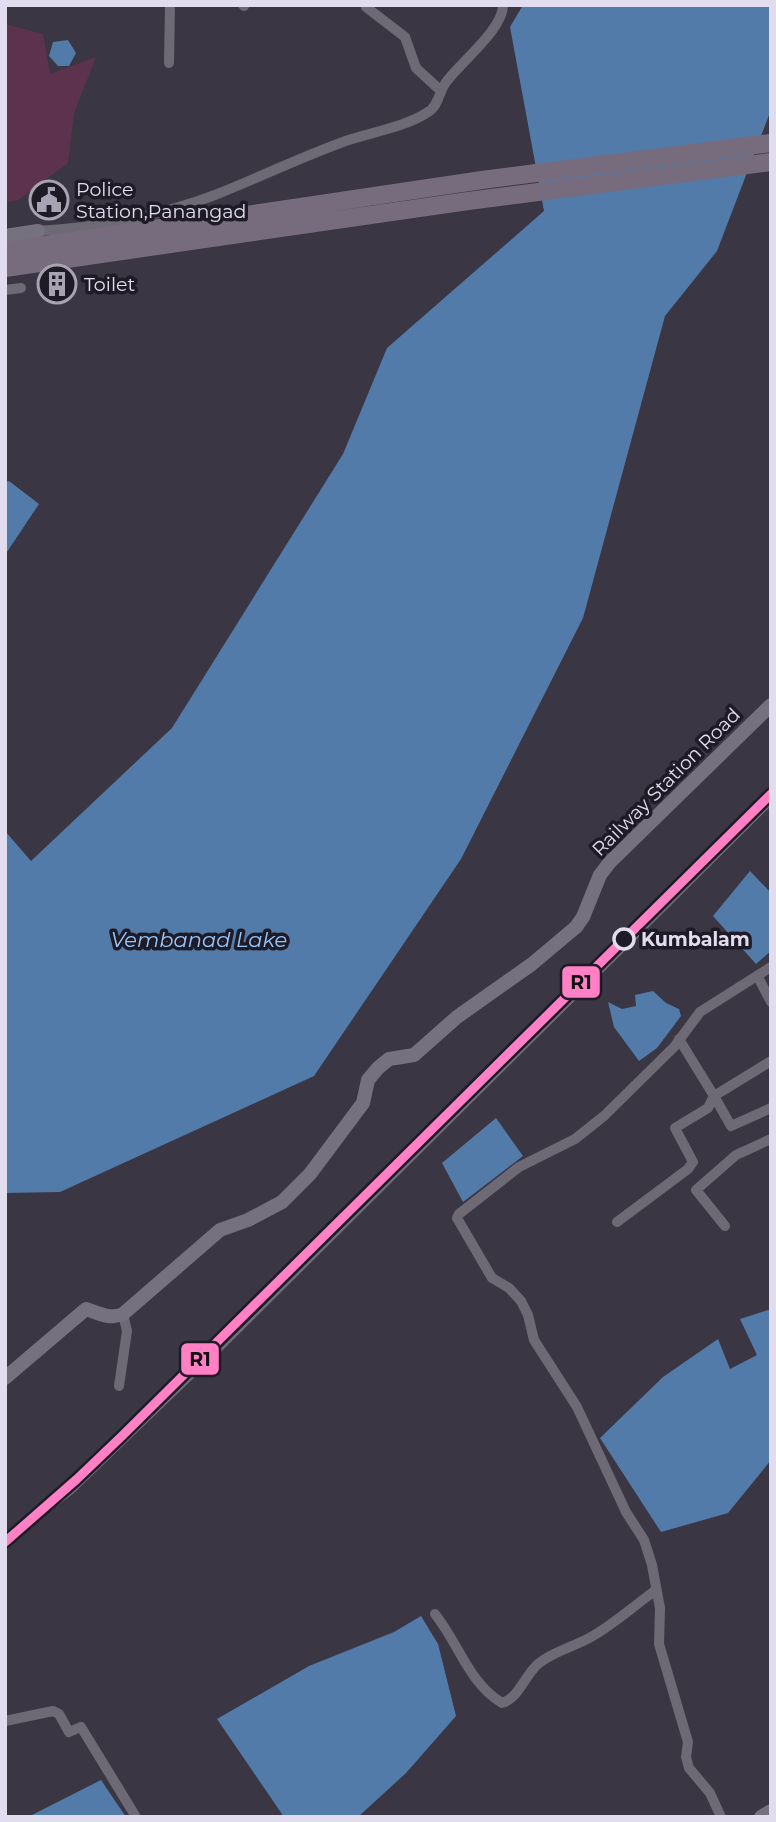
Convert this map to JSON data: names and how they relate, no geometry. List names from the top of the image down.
{
  "streets": {
    "street": ["Railway Station Road"]
  },
  "water": ["Vembanad Lake"],
  "places": {
    "public building": ["Police Station,Panangad"],
    "building": ["Toilet"],
    "other": ["Kumbalam"]
  },
  "lines": ["transit line R1"]
}
